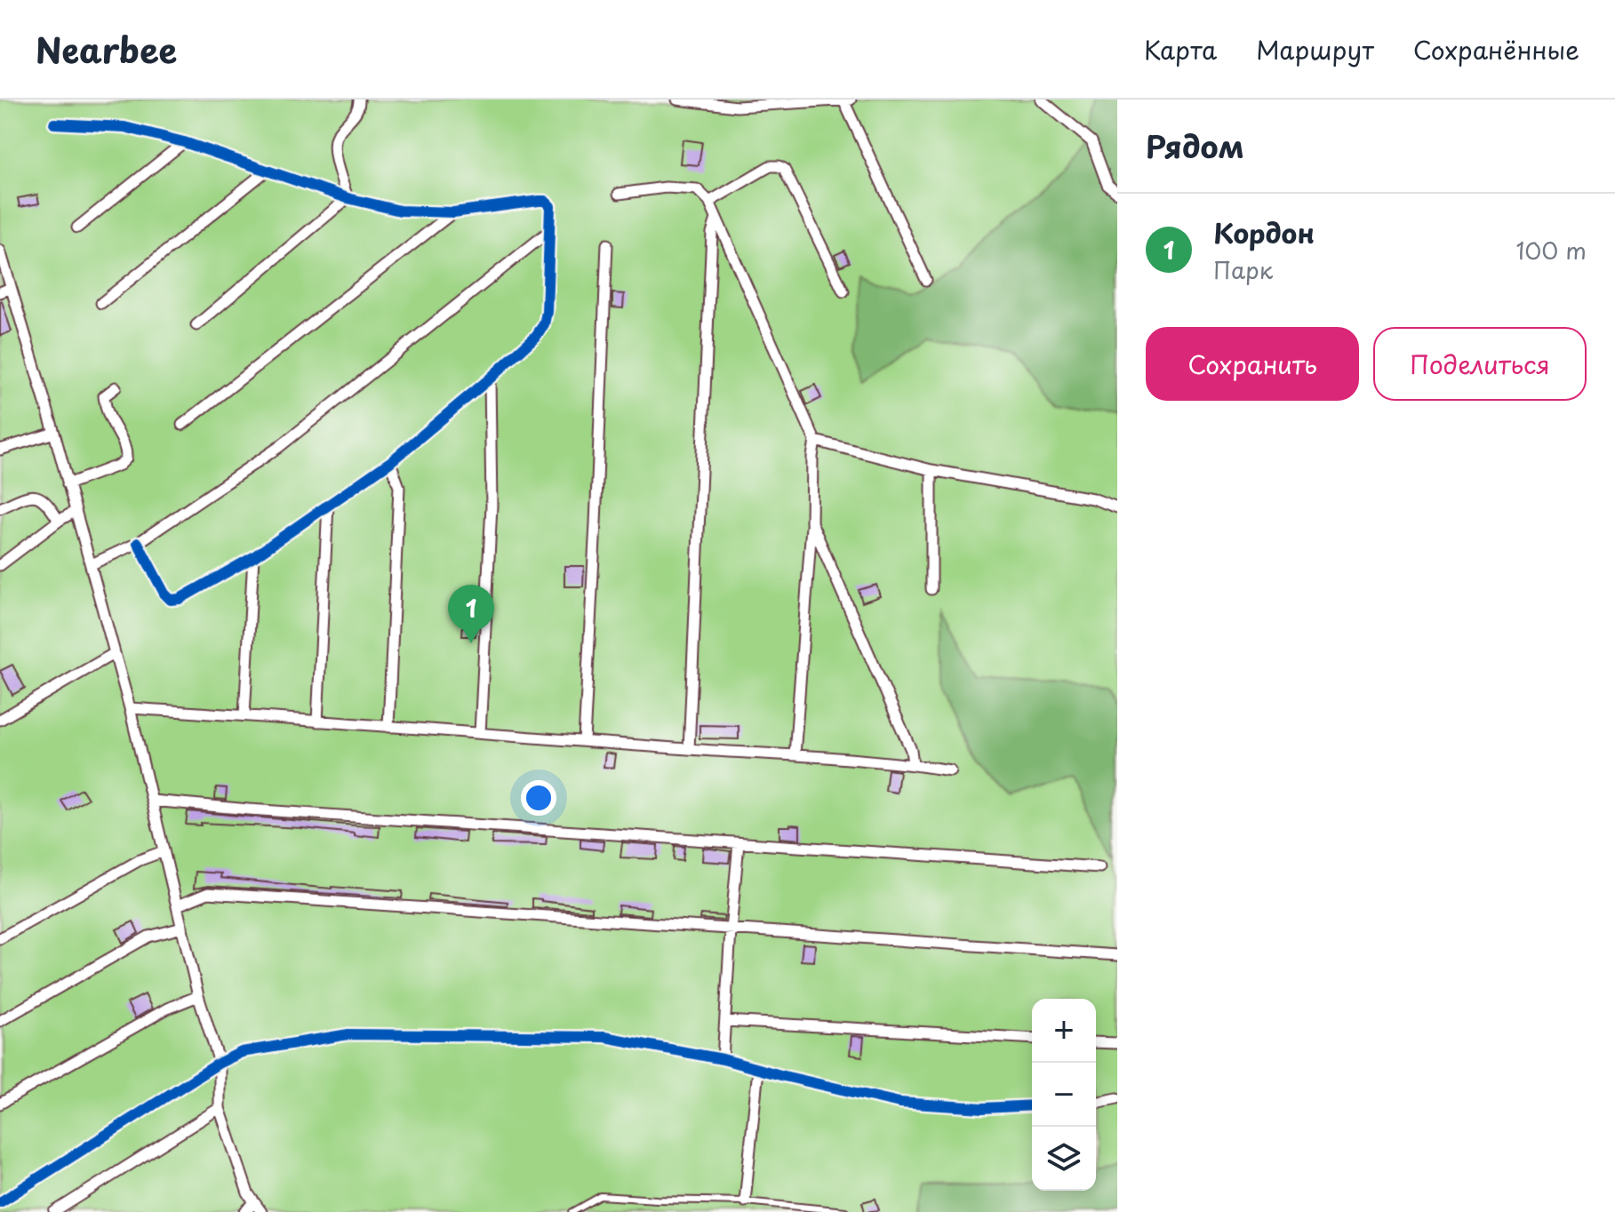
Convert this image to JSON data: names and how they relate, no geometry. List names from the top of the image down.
{
  "page": {
    "header": "Nearbee",
    "nav": ["Карта", "Маршрут", "Сохранённые"],
    "heading": "Рядом",
    "list": [
      {
        "mark": "1",
        "name": "Кордон",
        "note": "Парк",
        "value": "100 m"
      }
    ],
    "buttons": ["Сохранить", "Поделиться"],
    "pins": "1",
    "map_buttons": ["+", "−"]
  }
}
